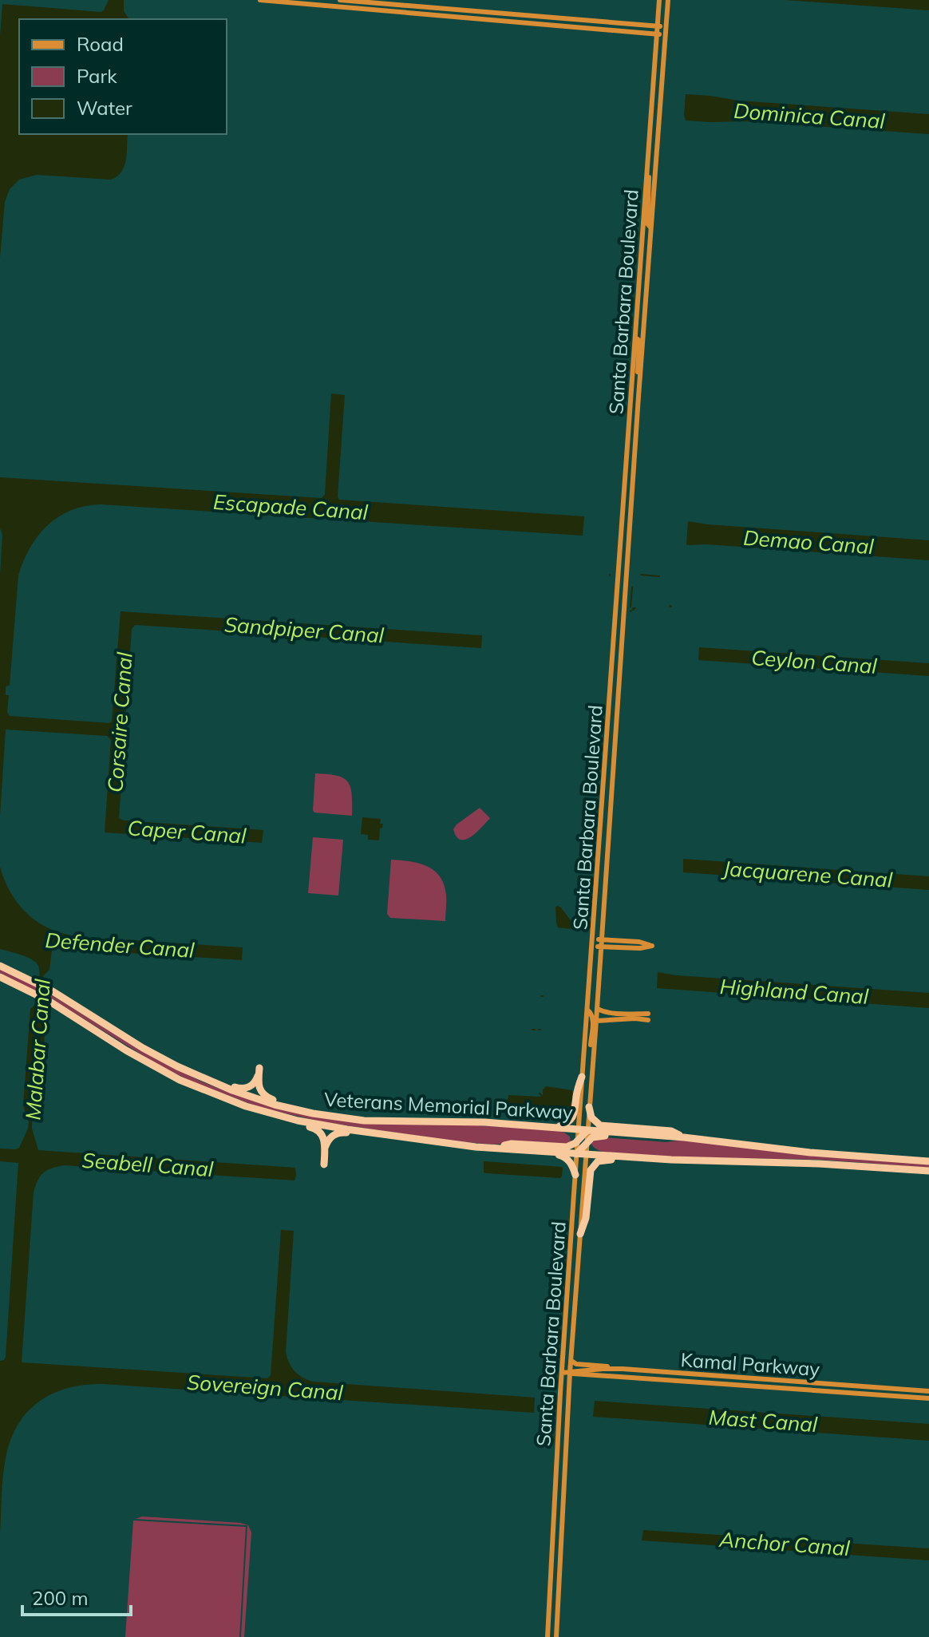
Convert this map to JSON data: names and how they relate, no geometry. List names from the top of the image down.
{
  "streets": {
    "highway": ["Veterans Memorial Parkway"],
    "main road": ["Santa Barbara Boulevard", "Kamal Parkway"]
  },
  "crossings": [
    ["Santa Barbara Boulevard", "Veterans Memorial Parkway"],
    ["Santa Barbara Boulevard", "Kamal Parkway"]
  ],
  "water": [
    "Dominica Canal",
    "Escapade Canal",
    "Demao Canal",
    "Sandpiper Canal",
    "Ceylon Canal",
    "Corsaire Canal",
    "Caper Canal",
    "Jacquarene Canal",
    "Defender Canal",
    "Highland Canal",
    "Malabar Canal",
    "Seabell Canal",
    "Sovereign Canal",
    "Mast Canal",
    "Anchor Canal"
  ],
  "legend": ["Road", "Park", "Water"],
  "scale_bar": "200 m"
}
